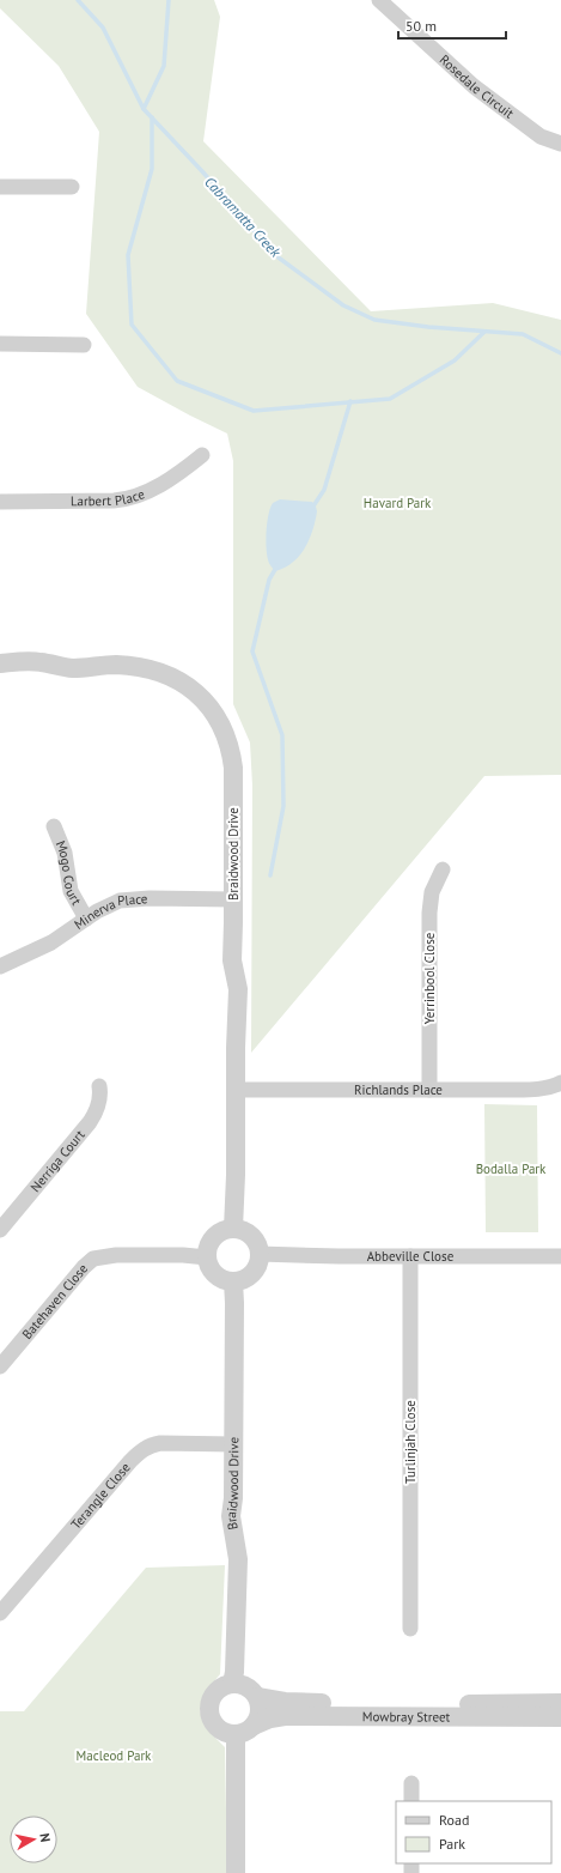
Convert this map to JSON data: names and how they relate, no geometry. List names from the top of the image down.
{
  "streets": {
    "street": [
      "Rosedale Circuit",
      "Larbert Place",
      "Braidwood Drive",
      "Mogo Court",
      "Minerva Place",
      "Yerrinbool Close",
      "Richlands Place",
      "Nerriga Court",
      "Abbeville Close",
      "Batehaven Close",
      "Turlinjah Close",
      "Terangle Close",
      "Mowbray Street"
    ]
  },
  "crossings": [
    ["Braidwood Drive", "Minerva Place"],
    ["Braidwood Drive", "Richlands Place"],
    ["Braidwood Drive", "Abbeville Close"],
    ["Braidwood Drive", "Batehaven Close"],
    ["Braidwood Drive", "Terangle Close"],
    ["Braidwood Drive", "Mowbray Street"],
    ["Mogo Court", "Minerva Place"],
    ["Yerrinbool Close", "Richlands Place"],
    ["Abbeville Close", "Batehaven Close"],
    ["Abbeville Close", "Turlinjah Close"]
  ],
  "water": ["Cabramatta Creek"],
  "parks": ["Havard Park", "Bodalla Park", "Macleod Park"],
  "legend": ["Road", "Park"],
  "scale_bar": "50 m",
  "north": "right"
}
